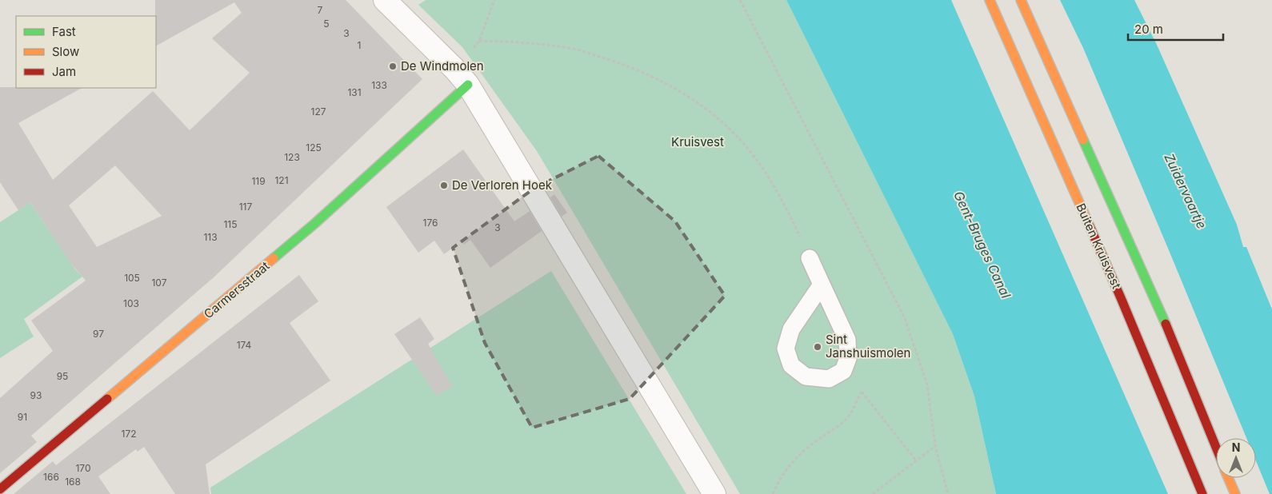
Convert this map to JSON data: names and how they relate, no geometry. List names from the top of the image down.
{
  "streets": {
    "main road": ["Buiten Kruisvest", "Carmersstraat"]
  },
  "water": ["Zuidervaartje", "Gent-Bruges Canal"],
  "parks": ["Kruisvest"],
  "places": ["De Windmolen", "De Verloren Hoek", "Sint Janshuismolen"],
  "house_numbers": [
    "7",
    "5",
    "3",
    "1",
    "133",
    "131",
    "127",
    "125",
    "123",
    "121",
    "119",
    "117",
    "176",
    "115",
    "3",
    "113",
    "105",
    "107",
    "103",
    "97",
    "174",
    "95",
    "93",
    "91",
    "172",
    "170",
    "166",
    "168"
  ],
  "legend": ["Fast", "Slow", "Jam"],
  "scale_bar": "20 m",
  "north": "top"
}
